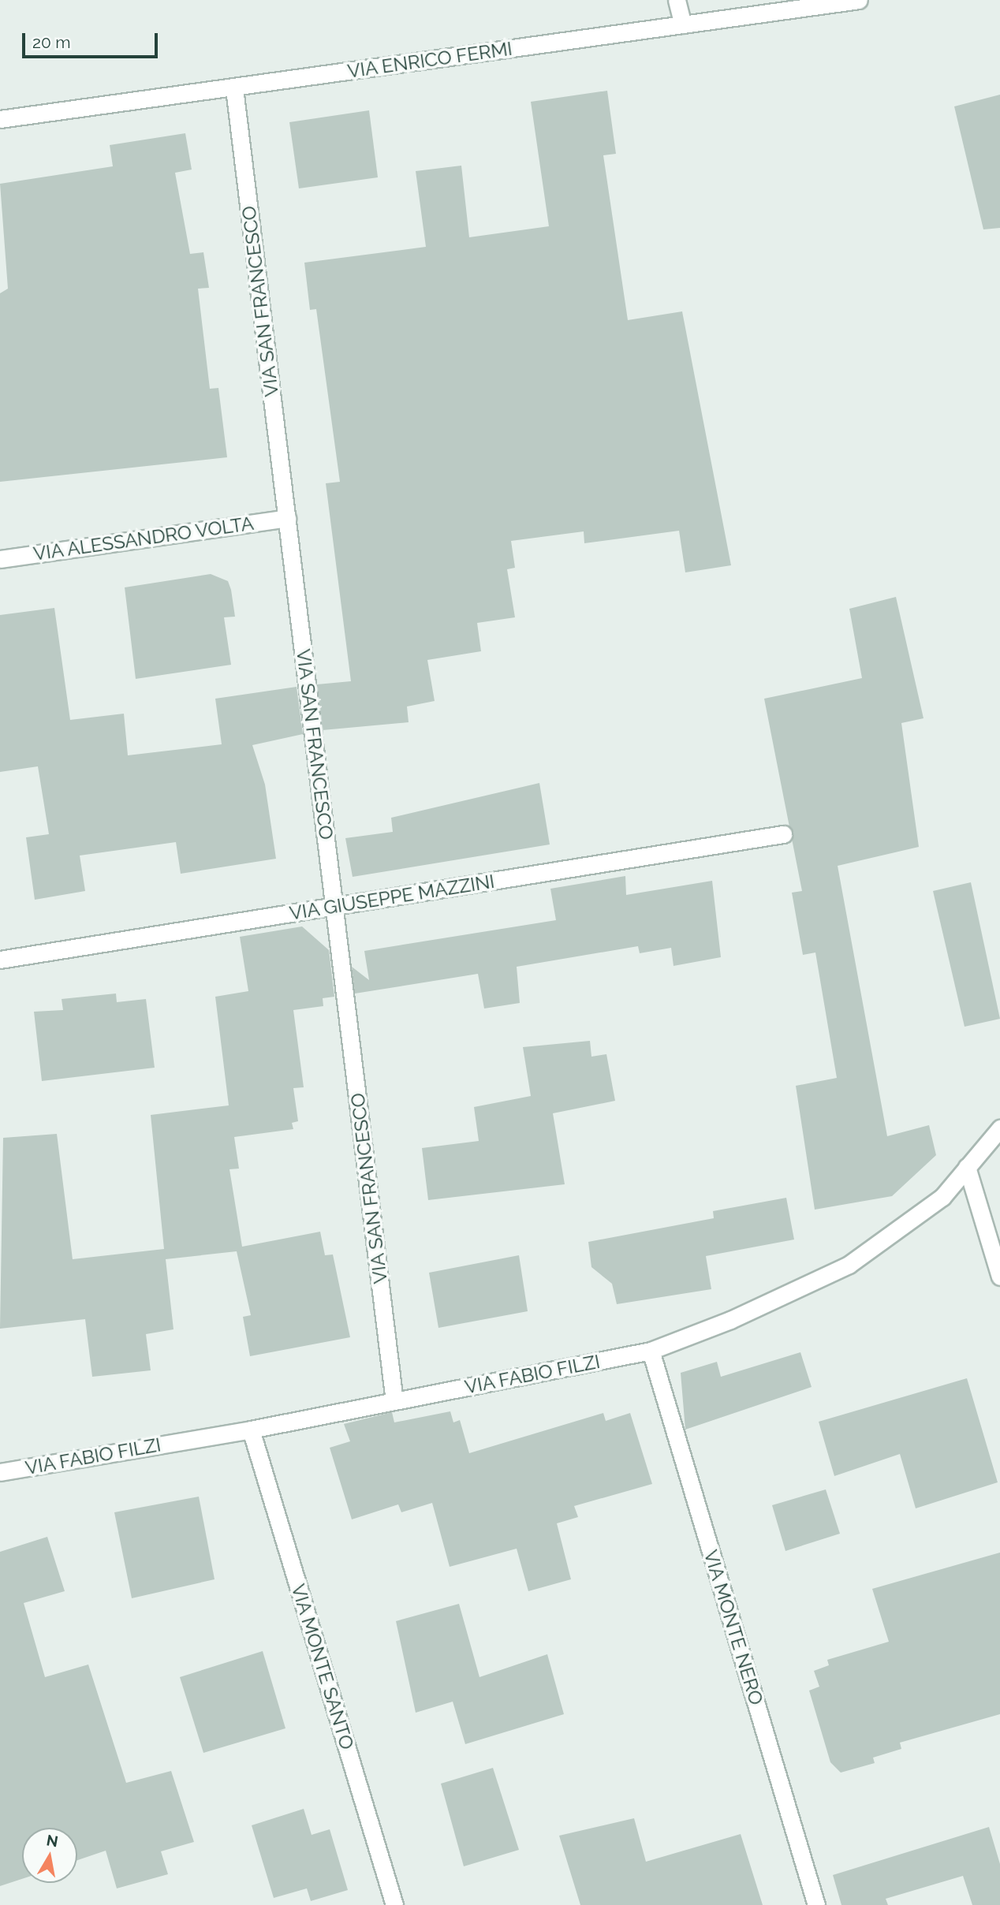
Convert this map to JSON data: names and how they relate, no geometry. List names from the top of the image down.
{
  "streets": {
    "street": [
      "VIA ENRICO FERMI",
      "VIA SAN FRANCESCO",
      "VIA ALESSANDRO VOLTA",
      "VIA GIUSEPPE MAZZINI",
      "VIA FABIO FILZI",
      "VIA MONTE NERO",
      "VIA MONTE SANTO"
    ]
  },
  "crossings": [
    ["VIA ENRICO FERMI", "VIA SAN FRANCESCO"],
    ["VIA SAN FRANCESCO", "VIA ALESSANDRO VOLTA"],
    ["VIA SAN FRANCESCO", "VIA GIUSEPPE MAZZINI"],
    ["VIA SAN FRANCESCO", "VIA FABIO FILZI"],
    ["VIA FABIO FILZI", "VIA MONTE NERO"],
    ["VIA FABIO FILZI", "VIA MONTE SANTO"]
  ],
  "scale_bar": "20 m",
  "north": "top"
}
